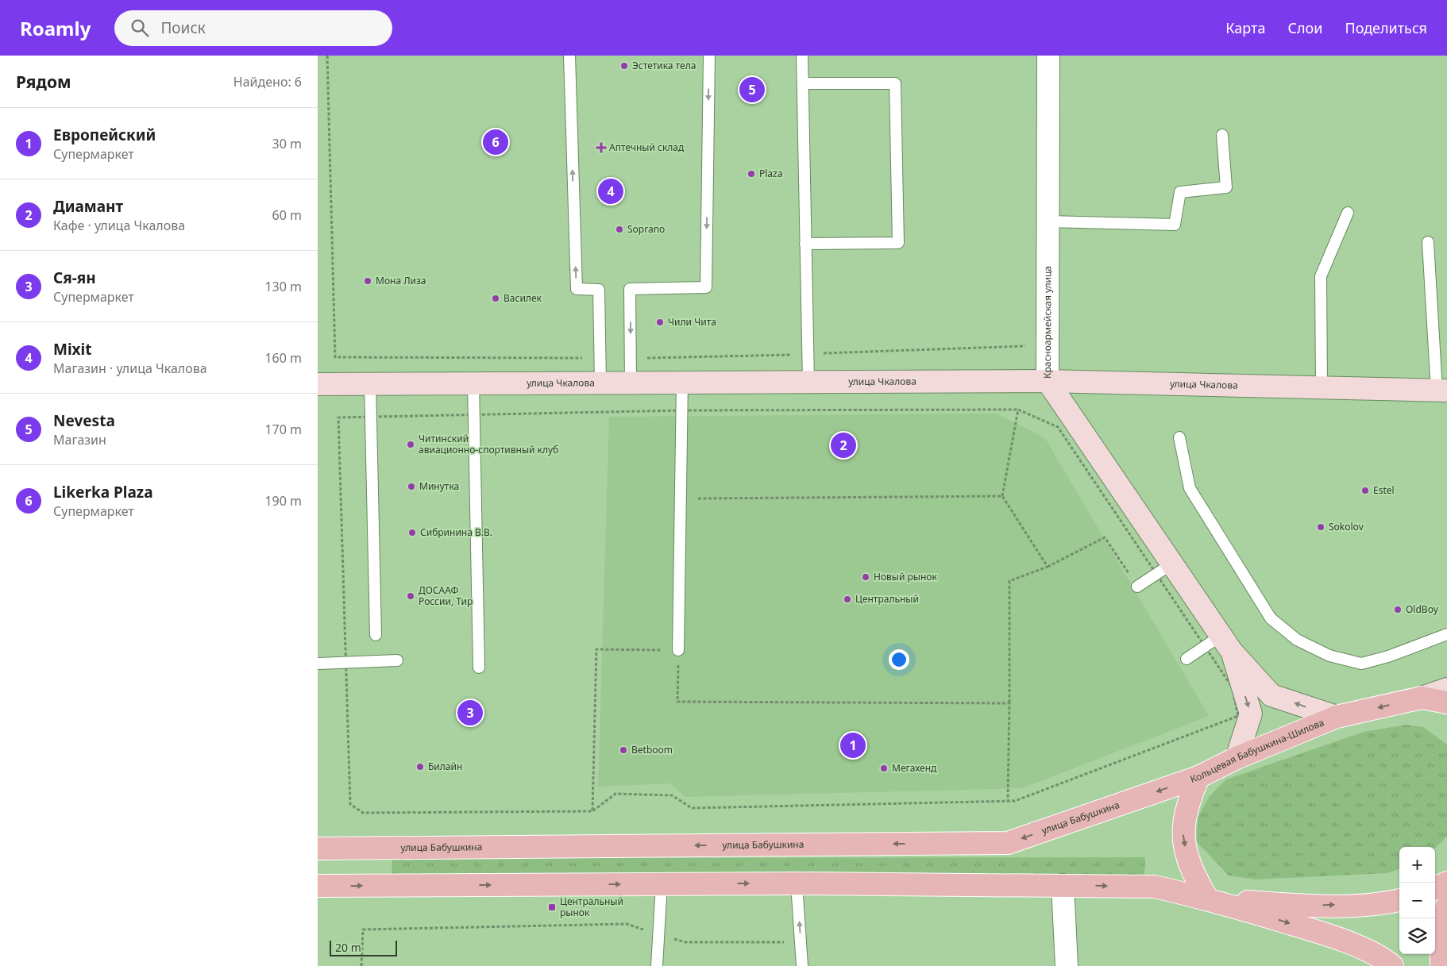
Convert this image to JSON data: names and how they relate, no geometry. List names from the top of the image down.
{
  "streets": {
    "main road": [
      "Красноармейская улица",
      "улица Чкалова",
      "Кольцевая Бабушкина-Шилова",
      "улица Бабушкина"
    ]
  },
  "crossings": [
    ["Красноармейская улица", "улица Чкалова"],
    ["Кольцевая Бабушкина-Шилова", "улица Бабушкина"]
  ],
  "places": {
    "other": [
      "Эстетика тела",
      "Plaza",
      "Soprano",
      "Мона Лиза",
      "Василек",
      "Чили Чита",
      "Читинский авиационно-спортивный клуб",
      "Минутка",
      "Estel",
      "Sokolov",
      "Сибринина В.В.",
      "Новый рынок",
      "ДОСААФ России, Тир",
      "Центральный",
      "OldBoy",
      "Betboom",
      "Билайн",
      "Мегахенд"
    ],
    "health": ["Аптечный склад"],
    "transit": ["Центральный рынок"]
  },
  "scale_bar": "20 m",
  "page": {
    "header": "Roamly",
    "search": "Поиск",
    "nav": ["Карта", "Слои", "Поделиться"],
    "heading": ["Рядом", "Найдено: 6"],
    "pins": [
      "5",
      "6",
      "4",
      "2",
      "3",
      "1"
    ],
    "list": [
      {
        "mark": "1",
        "name": "Европейский",
        "note": "Супермаркет",
        "value": "30 m"
      },
      {
        "mark": "2",
        "name": "Диамант",
        "note": "Кафе · улица Чкалова",
        "value": "60 m"
      },
      {
        "mark": "3",
        "name": "Ся-ян",
        "note": "Супермаркет",
        "value": "130 m"
      },
      {
        "mark": "4",
        "name": "Mixit",
        "note": "Магазин · улица Чкалова",
        "value": "160 m"
      },
      {
        "mark": "5",
        "name": "Nevesta",
        "note": "Магазин",
        "value": "170 m"
      },
      {
        "mark": "6",
        "name": "Likerka Plaza",
        "note": "Супермаркет",
        "value": "190 m"
      }
    ],
    "map_buttons": ["+", "−"],
    "scale": "20 m"
  }
}
